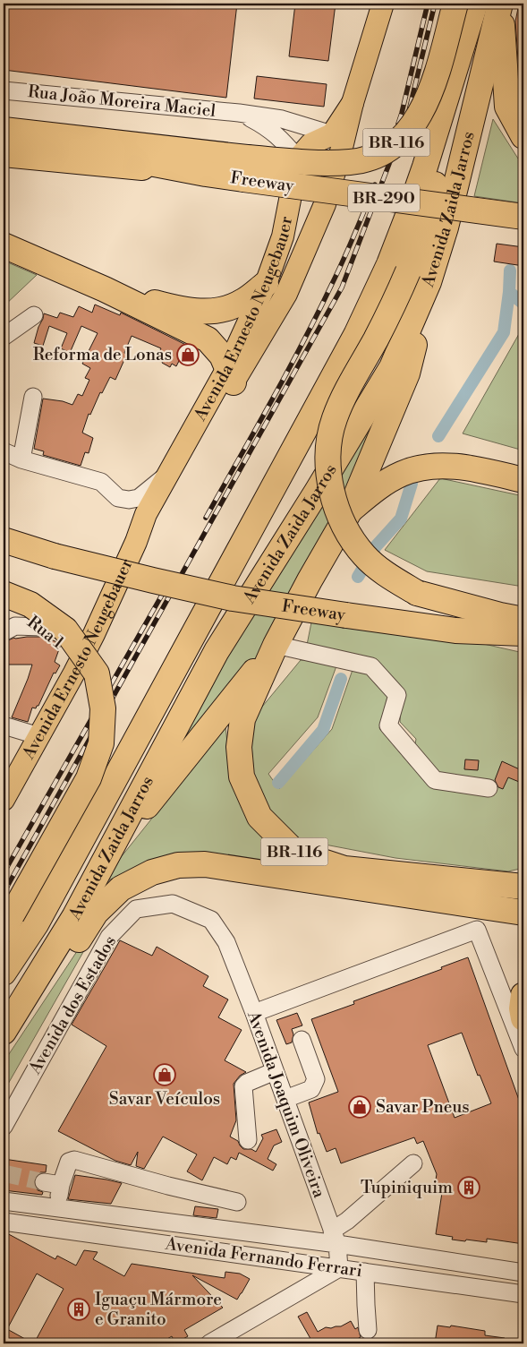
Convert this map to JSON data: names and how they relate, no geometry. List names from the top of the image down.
{
  "streets": {
    "highway": [
      "BR-116",
      "Freeway",
      "BR-290",
      "Avenida Zaida Jarros"
    ],
    "main road": ["Avenida Ernesto Neugebauer"],
    "street": [
      "Rua João Moreira Maciel",
      "Rua 1",
      "Avenida dos Estados",
      "Avenida Joaquim Oliveira",
      "Avenida Fernando Ferrari"
    ]
  },
  "crossings": [
    ["Rua João Moreira Maciel", "Avenida Ernesto Neugebauer"],
    ["BR-116", "Freeway"],
    ["BR-116", "Avenida Zaida Jarros"],
    ["Avenida Ernesto Neugebauer", "Rua 1"],
    ["Avenida dos Estados", "Avenida Joaquim Oliveira"],
    ["Avenida Joaquim Oliveira", "Avenida Fernando Ferrari"]
  ],
  "places": {
    "shop": ["Reforma de Lonas", "Savar Veículos", "Savar Pneus"],
    "building": ["Tupiniquim", "Iguaçu Mármore e Granito"]
  }
}
